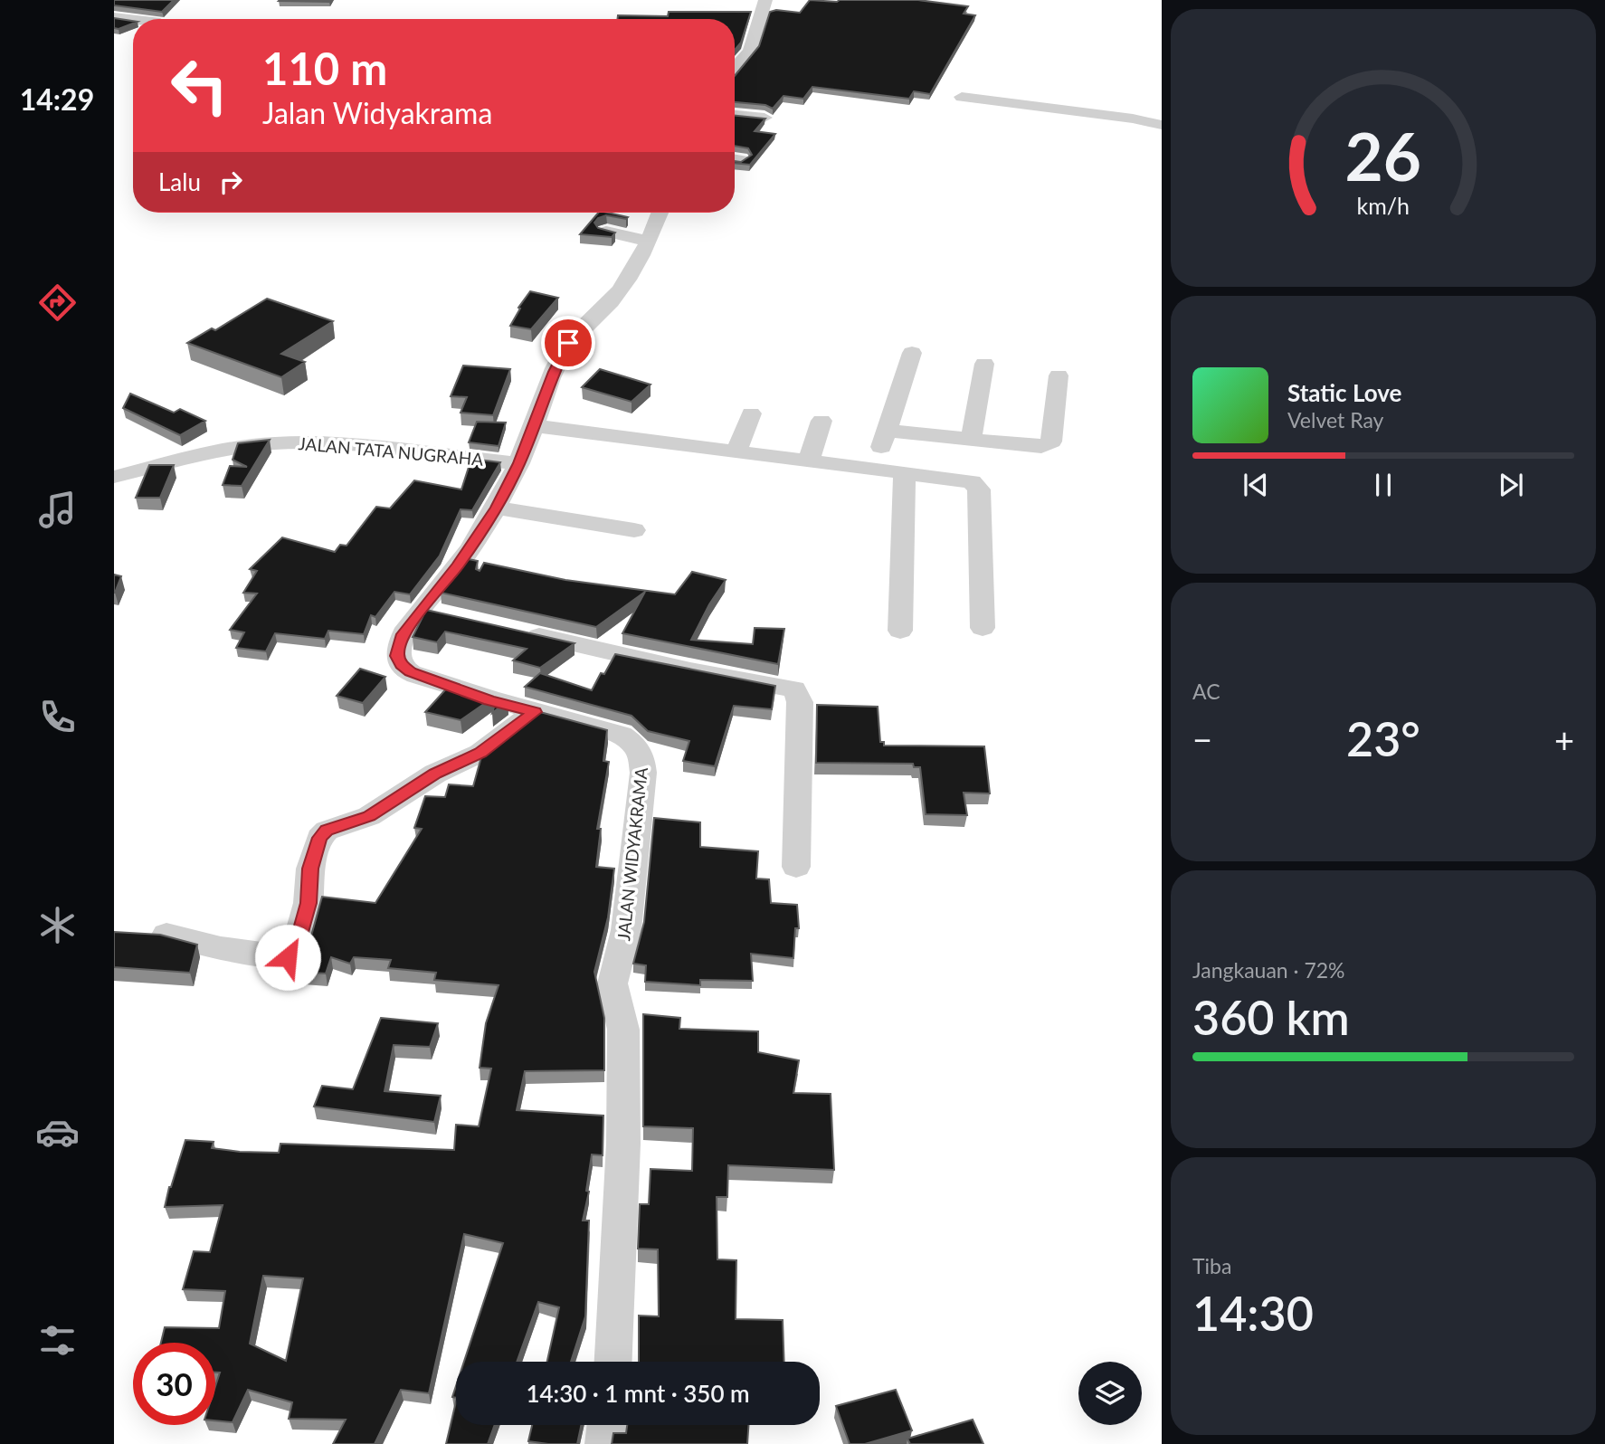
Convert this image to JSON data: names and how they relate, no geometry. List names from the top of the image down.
{
  "streets": {
    "street": ["JALAN TATA NUGRAHA", "JALAN WIDYAKRAMA"]
  },
  "crossings": [
    ["JALAN TATA NUGRAHA", "JALAN WIDYAKRAMA"]
  ],
  "page": {
    "tabs": "14:29",
    "turn": ["110 m", "Jalan Widyakrama"],
    "then": "Lalu",
    "song": ["Static Love", "Velvet Ray"],
    "tile": [
      "AC",
      ["Jangkauan · 72%", "360 km"],
      ["Tiba", "14:30"]
    ],
    "heat": ["−", "23°", "+"],
    "limit": "30",
    "trip": "14:30 · 1 mnt · 350 m",
    "gauge": ["26", "km/h"]
  }
}
